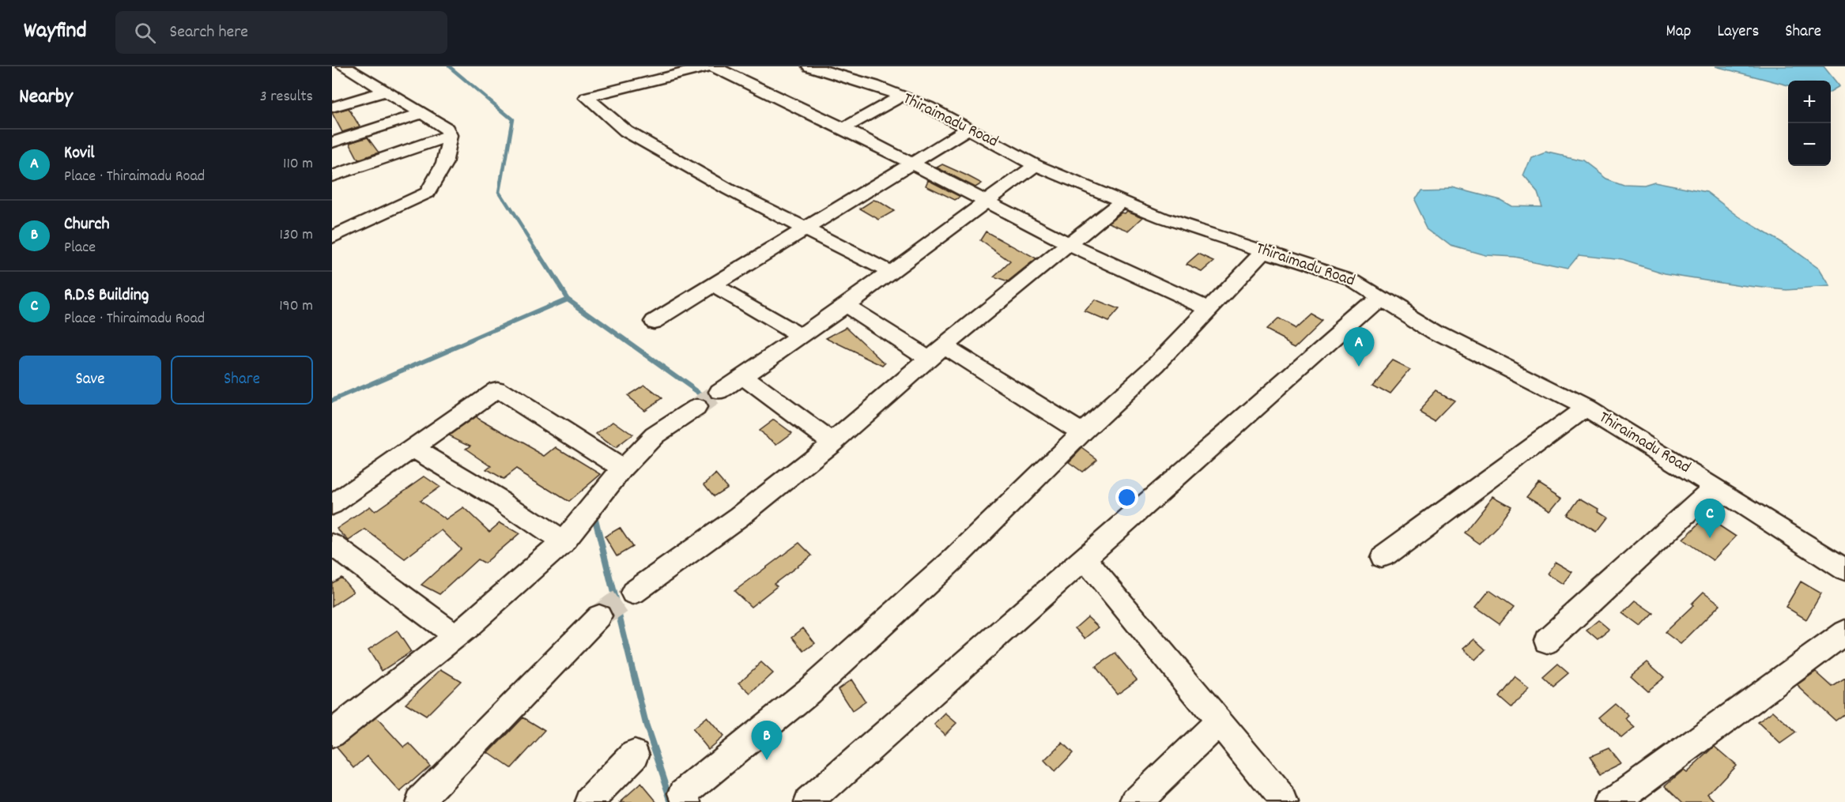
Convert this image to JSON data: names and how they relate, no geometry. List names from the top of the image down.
{
  "streets": {
    "street": ["Thiraimadu Road"]
  },
  "page": {
    "header": "Wayfind",
    "search": "Search here",
    "nav": ["Map", "Layers", "Share"],
    "heading": ["Nearby", "3 results"],
    "map_buttons": ["+", "−"],
    "list": [
      {
        "mark": "A",
        "name": "Kovil",
        "note": "Place · Thiraimadu Road",
        "value": "110 m"
      },
      {
        "mark": "B",
        "name": "Church",
        "note": "Place",
        "value": "130 m"
      },
      {
        "mark": "C",
        "name": "R.D.S Building",
        "note": "Place · Thiraimadu Road",
        "value": "190 m"
      }
    ],
    "pins": ["A", "C", "B"],
    "buttons": ["Save", "Share"]
  }
}
